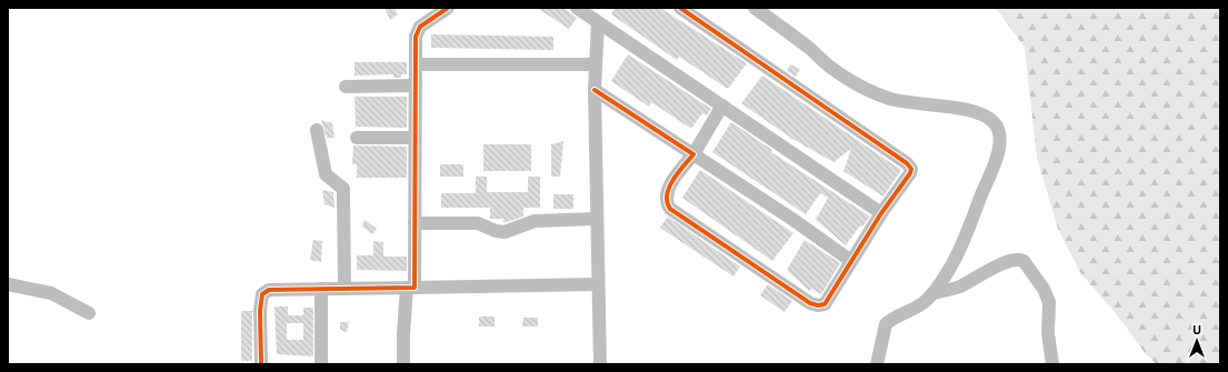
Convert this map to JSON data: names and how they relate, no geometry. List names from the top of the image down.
{
  "north": "top"
}
